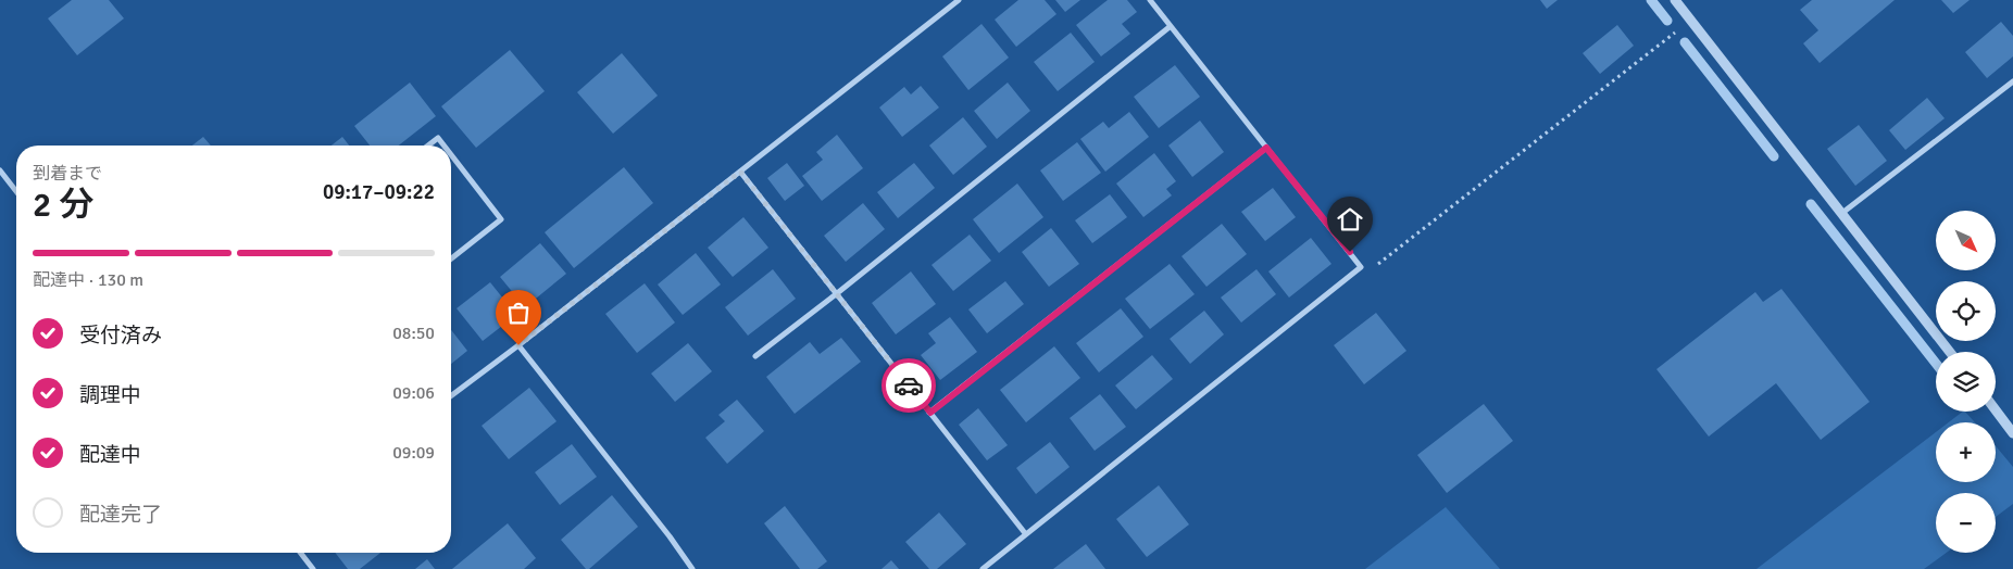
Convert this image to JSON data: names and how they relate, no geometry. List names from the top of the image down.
{
  "north": "bottom right",
  "page": {
    "heading": ["2 分", "到着まで", "09:17–09:22"],
    "map_buttons": ["+", "−"],
    "bar": "配達中 · 130 m",
    "list": [
      ["受付済み", "08:50"],
      ["調理中", "09:06"],
      ["配達中", "09:09"],
      "配達完了"
    ]
  }
}
